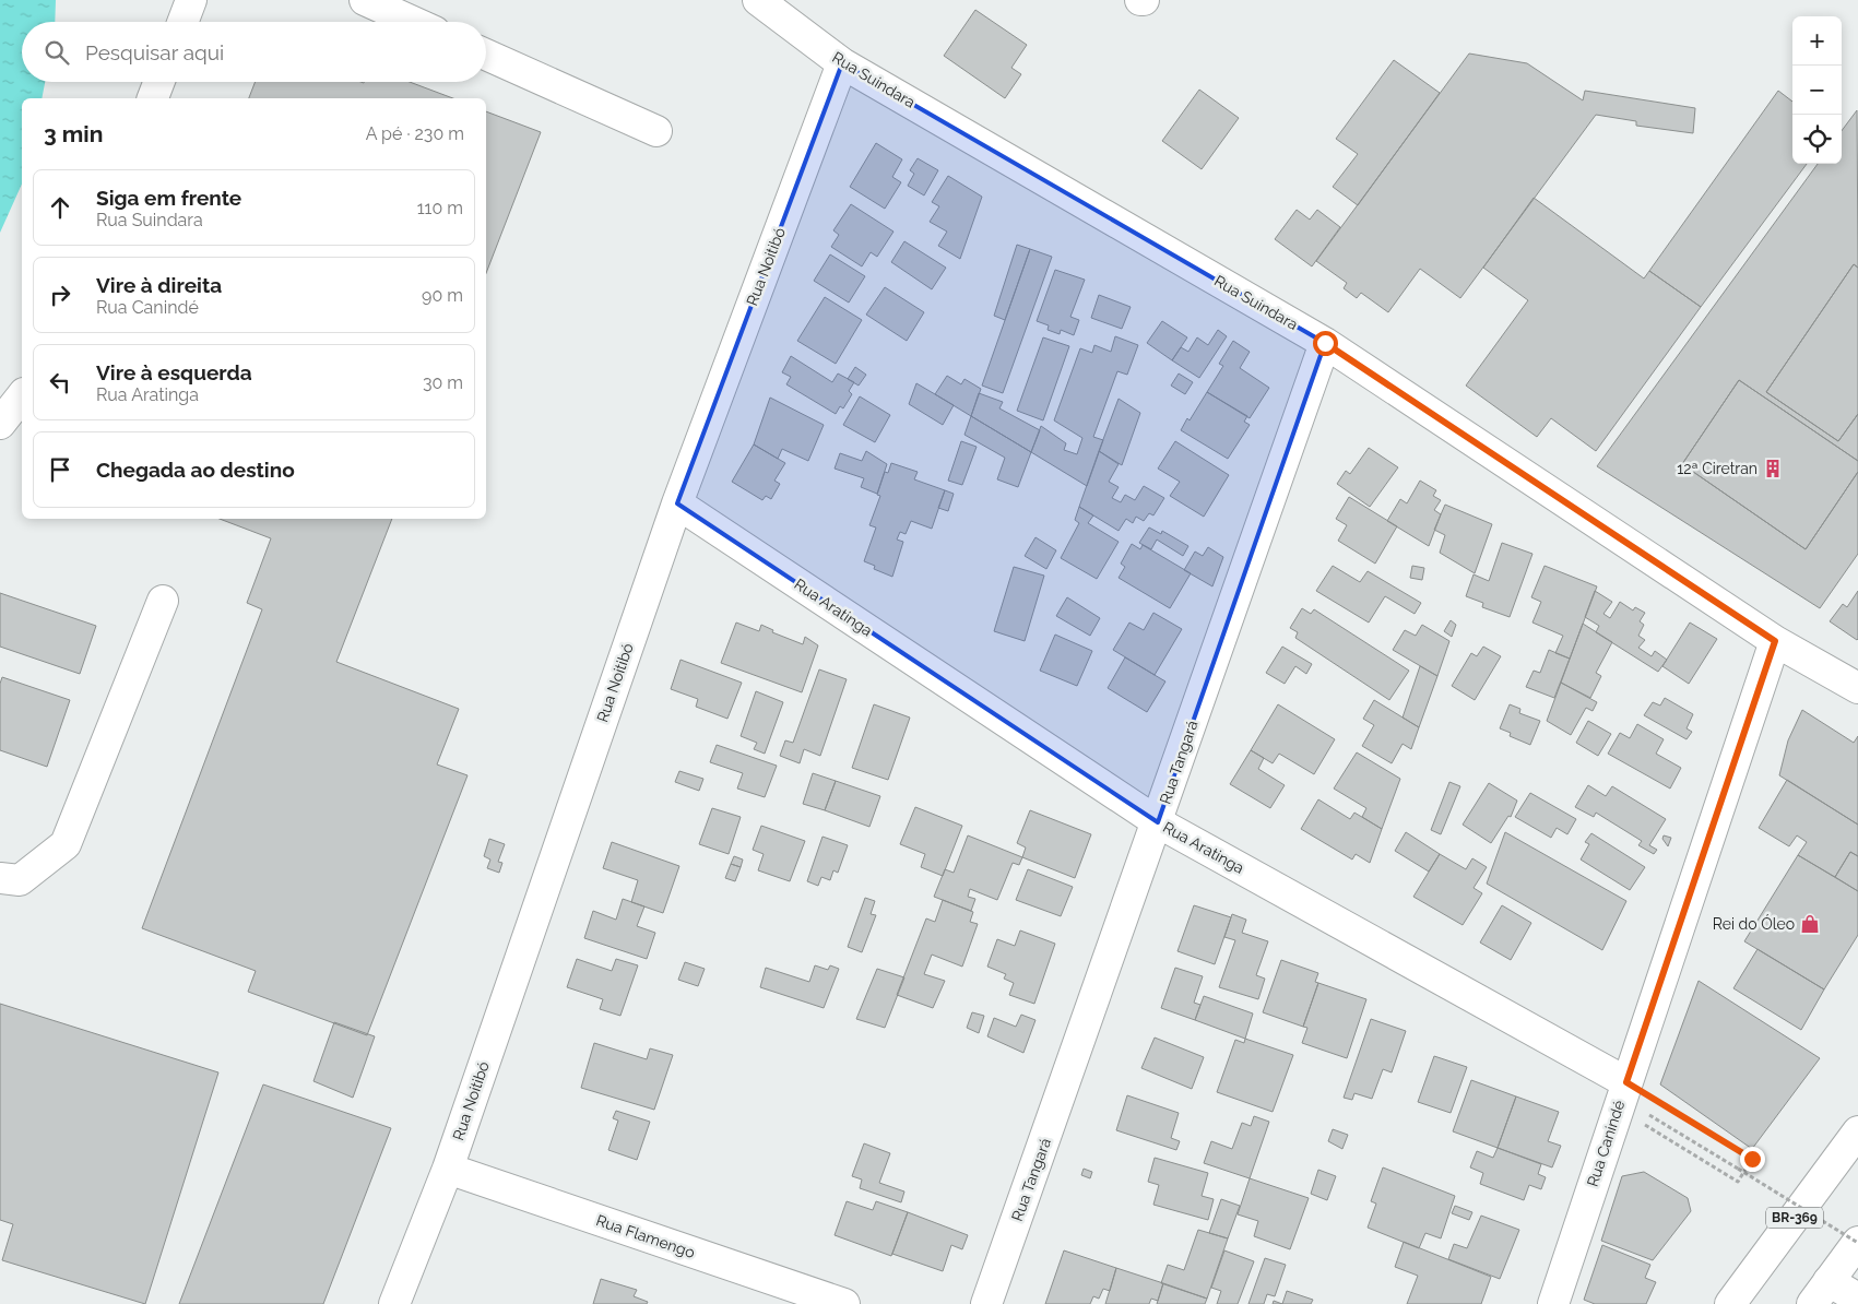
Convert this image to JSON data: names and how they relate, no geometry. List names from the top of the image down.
{
  "streets": {
    "main road": [
      "Rua Suindara",
      "Rua Noitibó",
      "Rua Aratinga",
      "Rua Tangará",
      "Rua Canindé",
      "BR-369",
      "Rua Flamengo"
    ]
  },
  "crossings": [
    ["Rua Suindara", "Rua Noitibó"],
    ["Rua Suindara", "Rua Tangará"],
    ["Rua Suindara", "Rua Canindé"],
    ["Rua Noitibó", "Rua Aratinga"],
    ["Rua Noitibó", "Rua Flamengo"],
    ["Rua Aratinga", "Rua Tangará"],
    ["Rua Aratinga", "Rua Canindé"]
  ],
  "places": {
    "building": ["12ª Ciretran"],
    "shop": ["Rei do Óleo"]
  },
  "page": {
    "map_buttons": ["+", "−"],
    "search": "Pesquisar aqui",
    "heading": ["3 min", "A pé · 230 m"],
    "list": [
      ["Siga em frente", "Rua Suindara", "110 m"],
      ["Vire à direita", "Rua Canindé", "90 m"],
      ["Vire à esquerda", "Rua Aratinga", "30 m"],
      "Chegada ao destino"
    ]
  }
}
